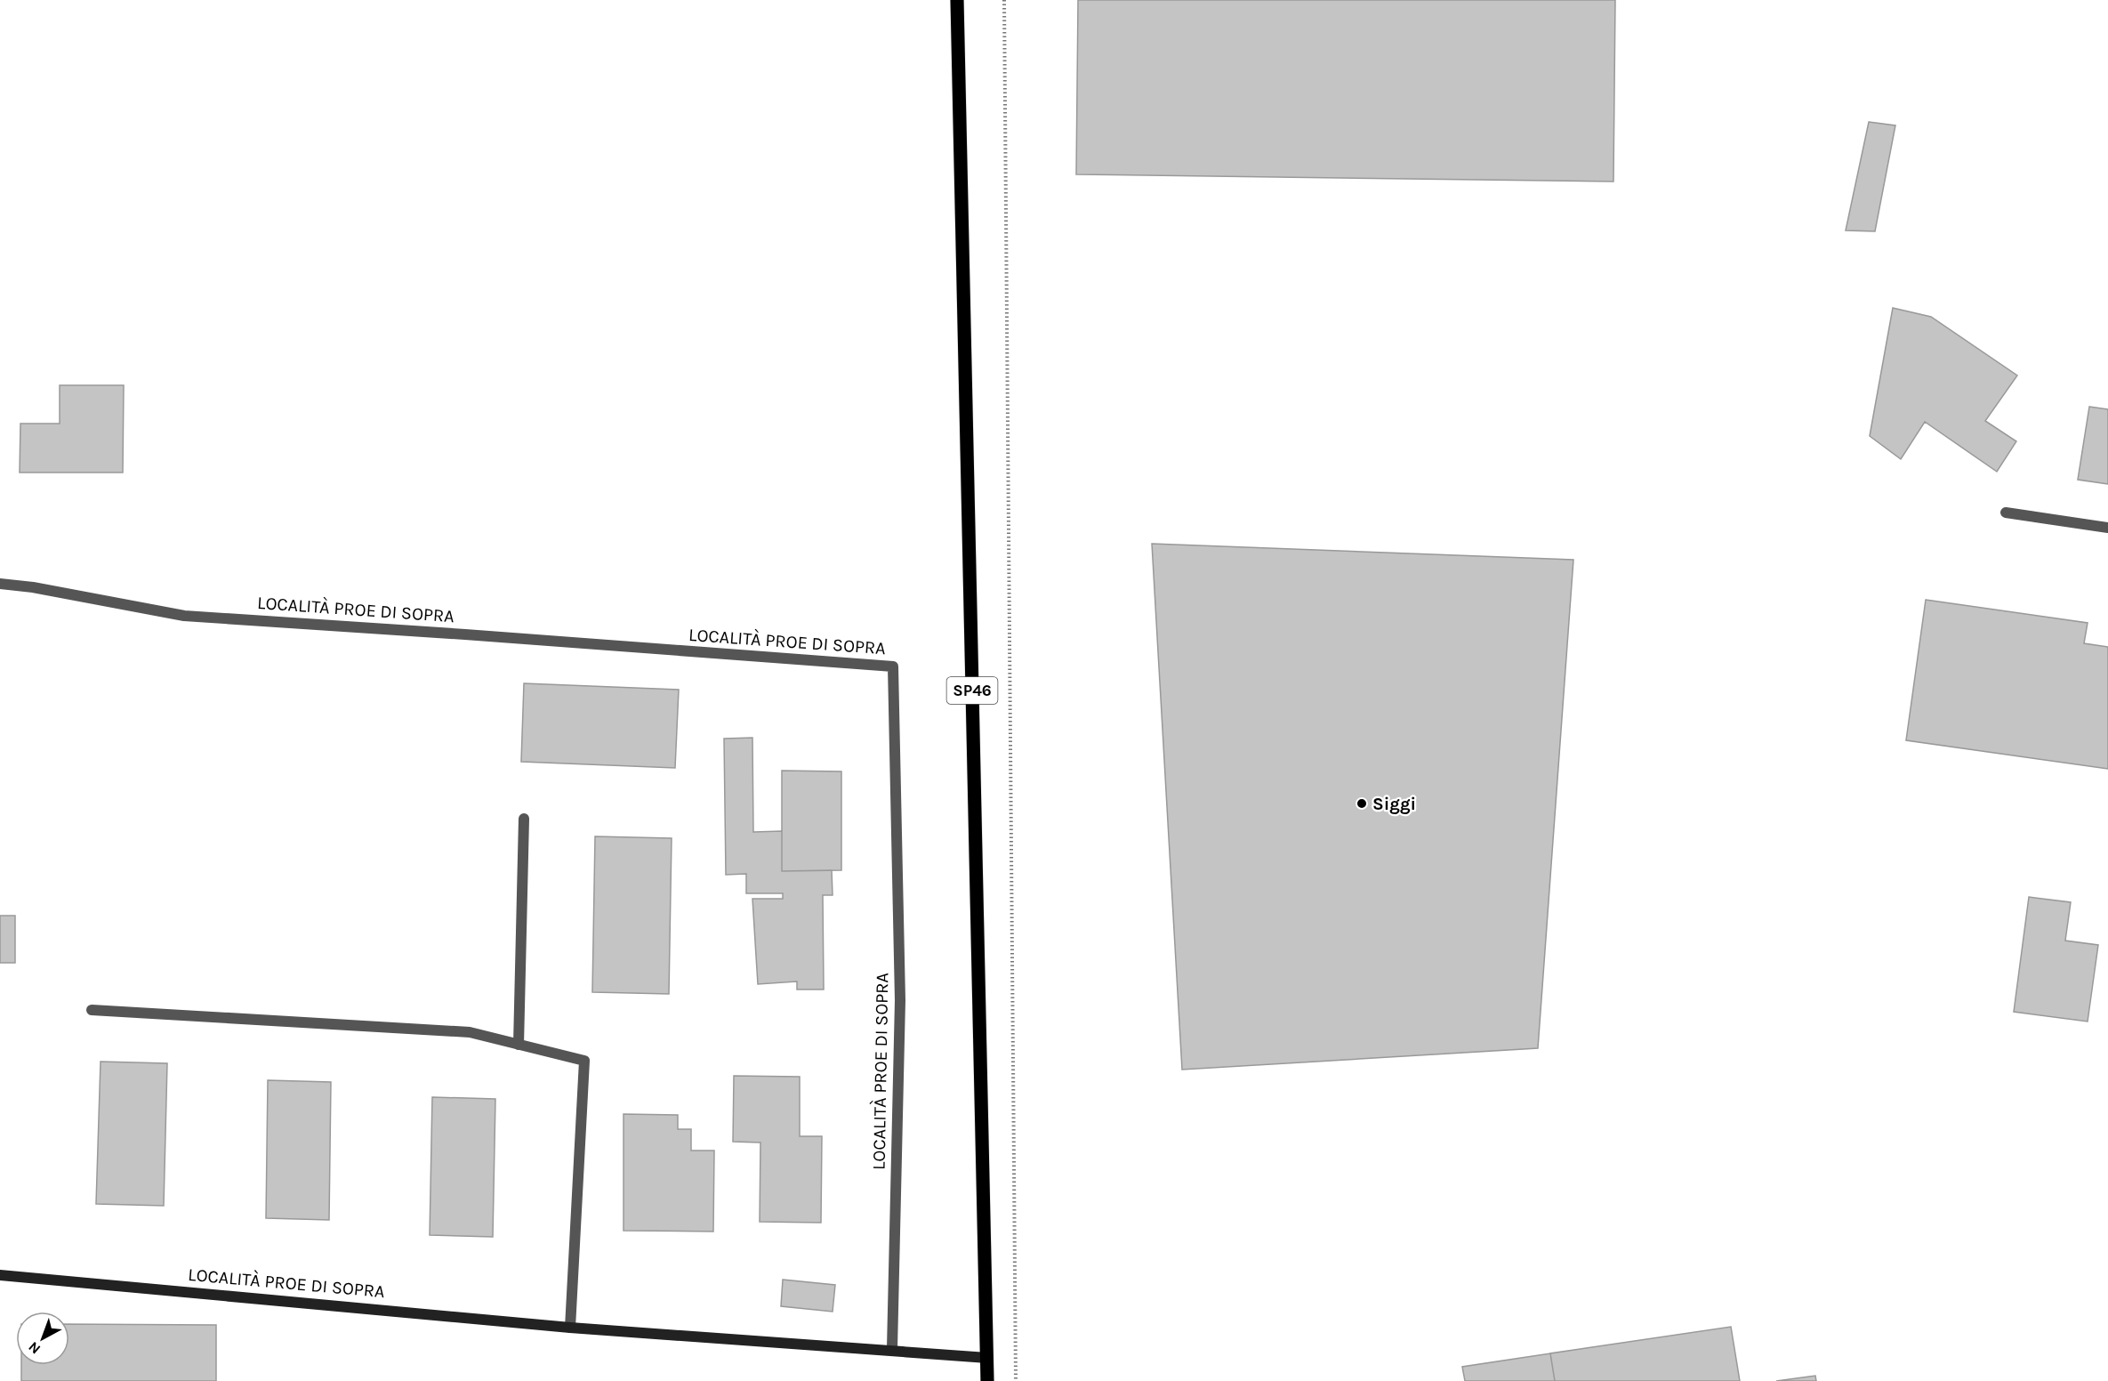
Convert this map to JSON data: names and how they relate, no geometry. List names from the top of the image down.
{
  "streets": {
    "main road": ["SP46"],
    "street": ["LOCALITÀ PROE DI SOPRA"]
  },
  "crossings": [
    ["LOCALITÀ PROE DI SOPRA", "SP46"]
  ],
  "places": ["Siggi"],
  "north": "bottom left"
}
